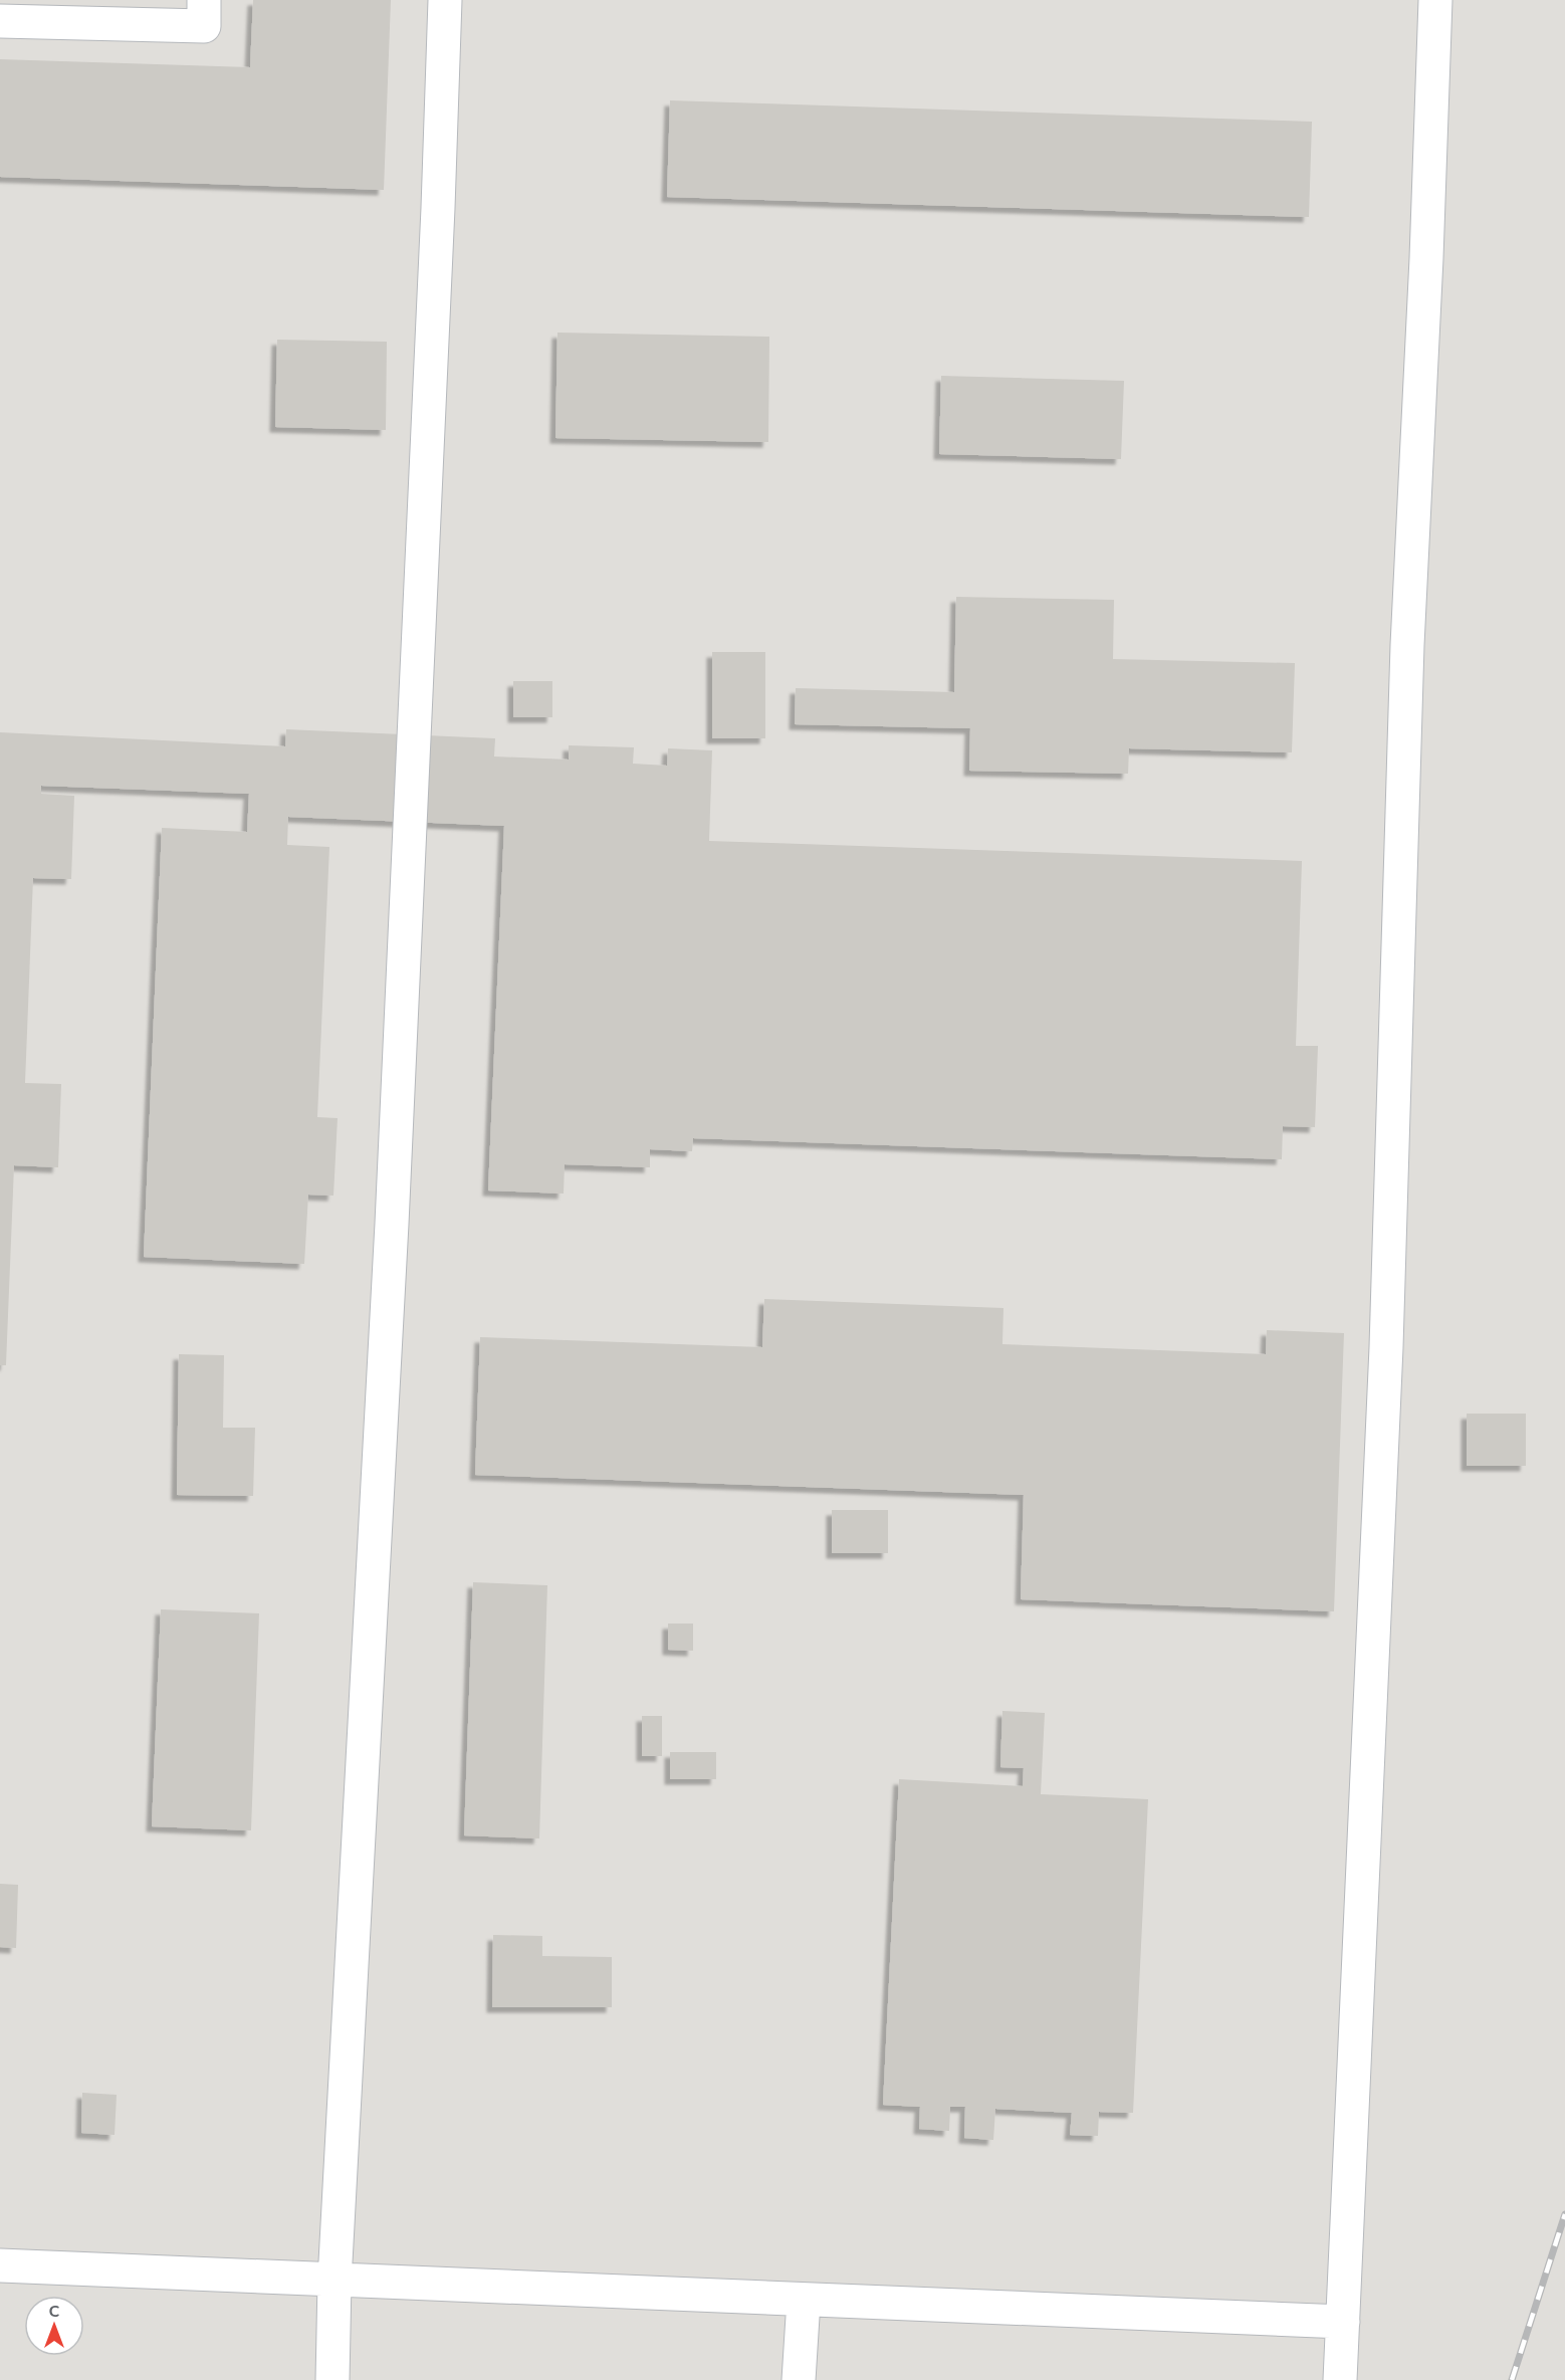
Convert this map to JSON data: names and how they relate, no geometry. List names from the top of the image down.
{
  "north": "top"
}
